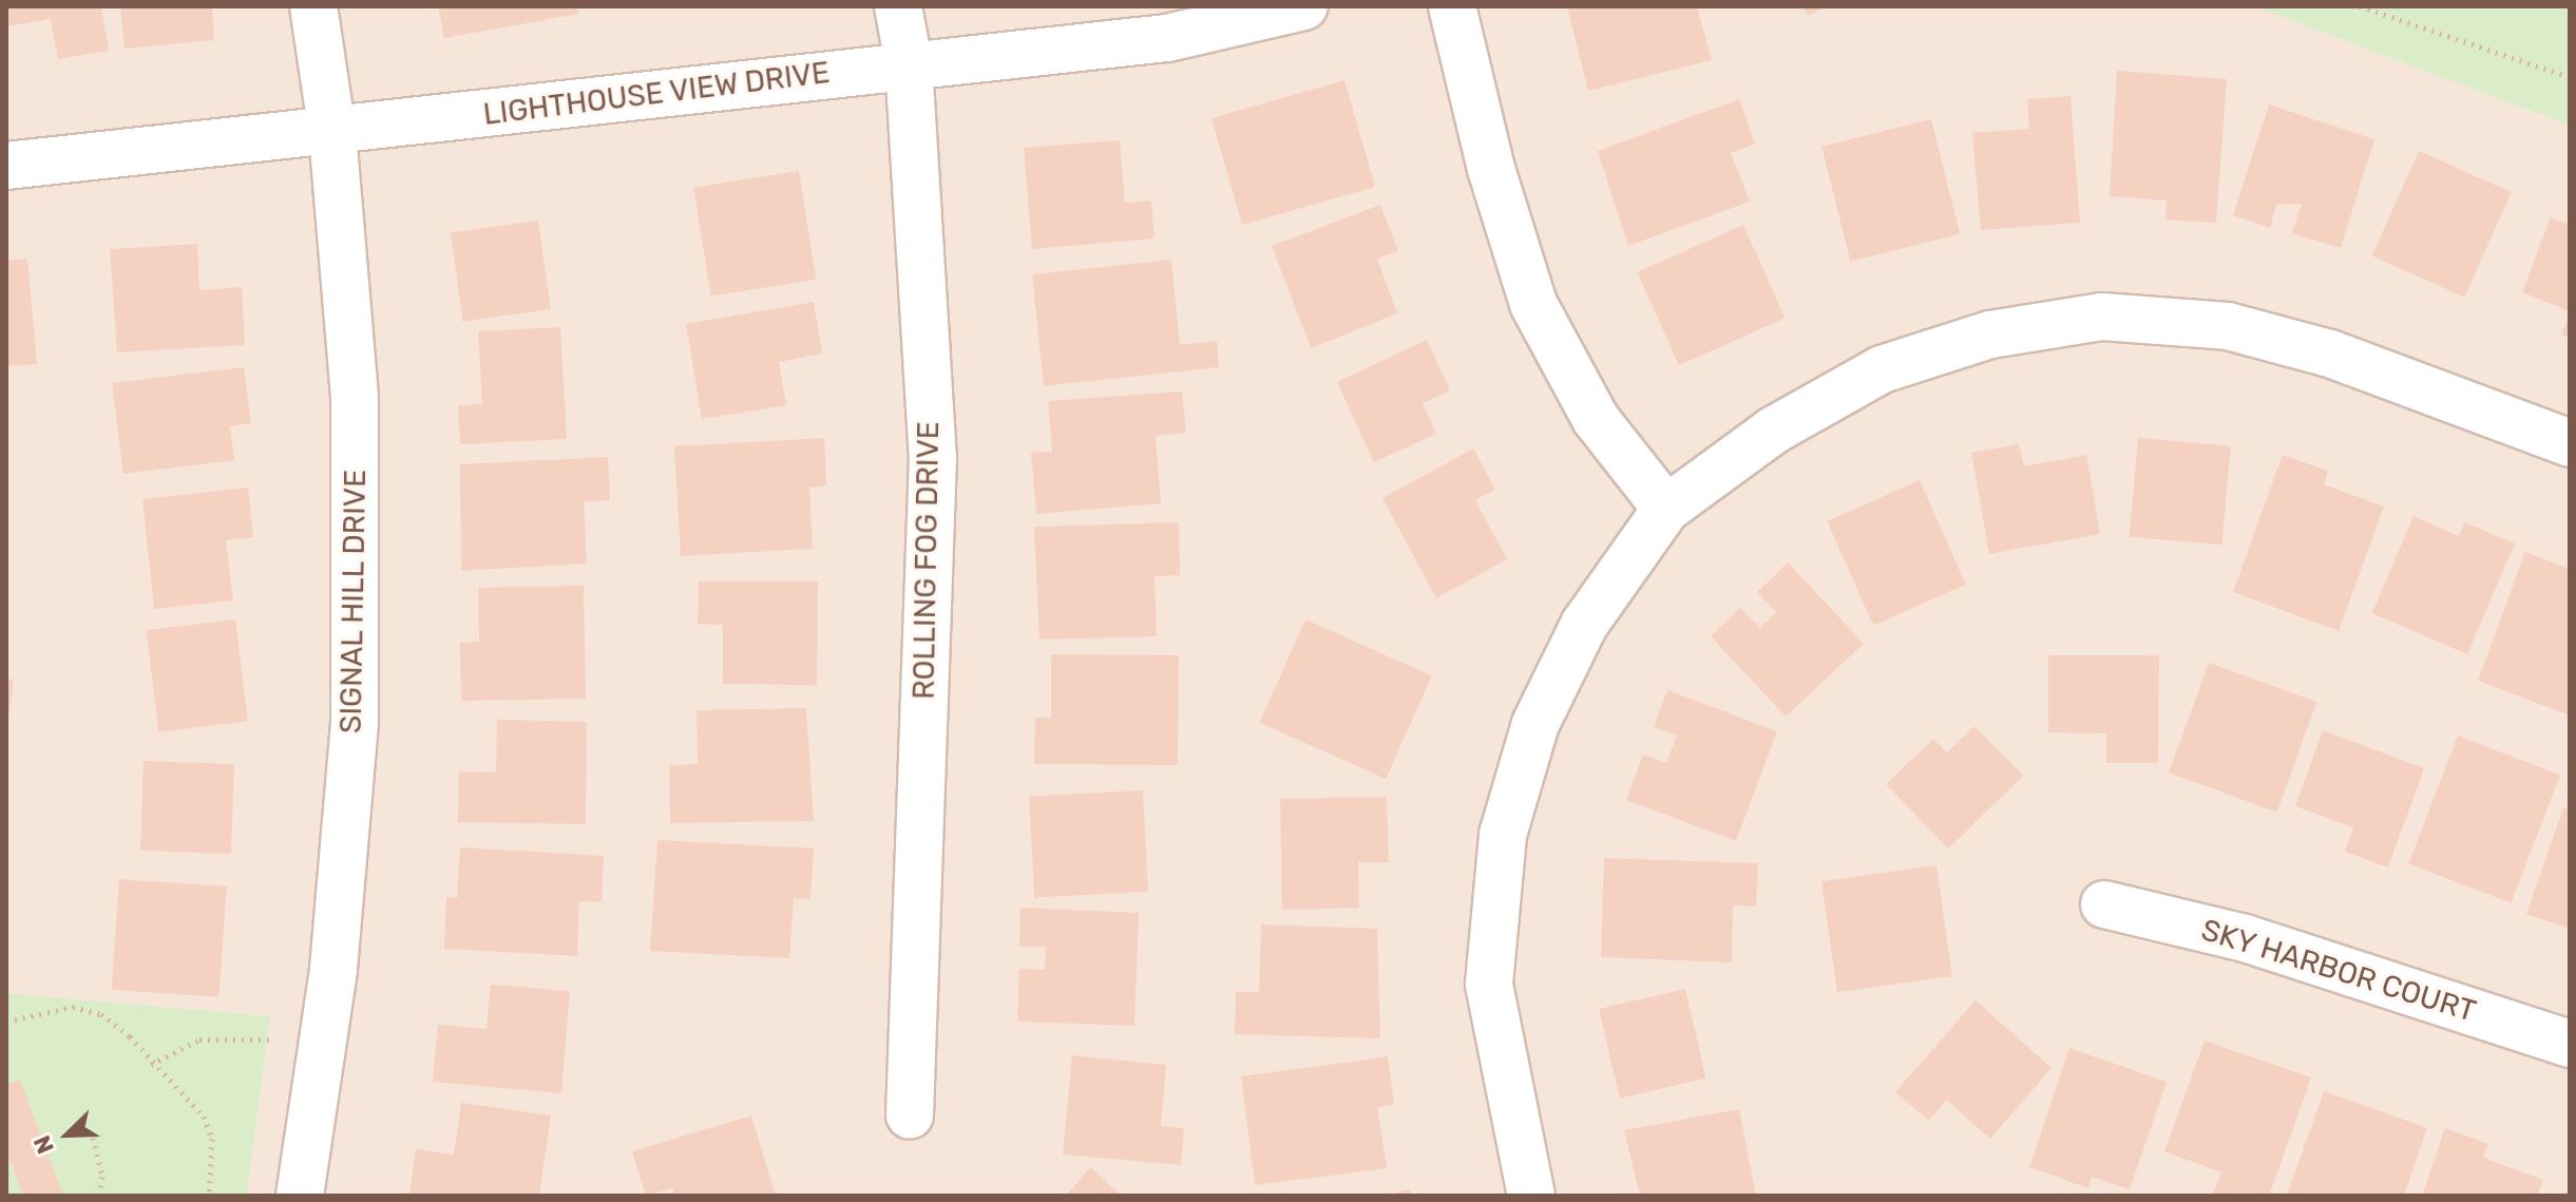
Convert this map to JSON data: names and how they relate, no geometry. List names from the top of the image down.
{
  "streets": {
    "street": [
      "LIGHTHOUSE VIEW DRIVE",
      "ROLLING FOG DRIVE",
      "SIGNAL HILL DRIVE",
      "SKY HARBOR COURT"
    ]
  },
  "crossings": [
    ["LIGHTHOUSE VIEW DRIVE", "ROLLING FOG DRIVE"],
    ["LIGHTHOUSE VIEW DRIVE", "SIGNAL HILL DRIVE"]
  ],
  "north": "bottom left"
}
